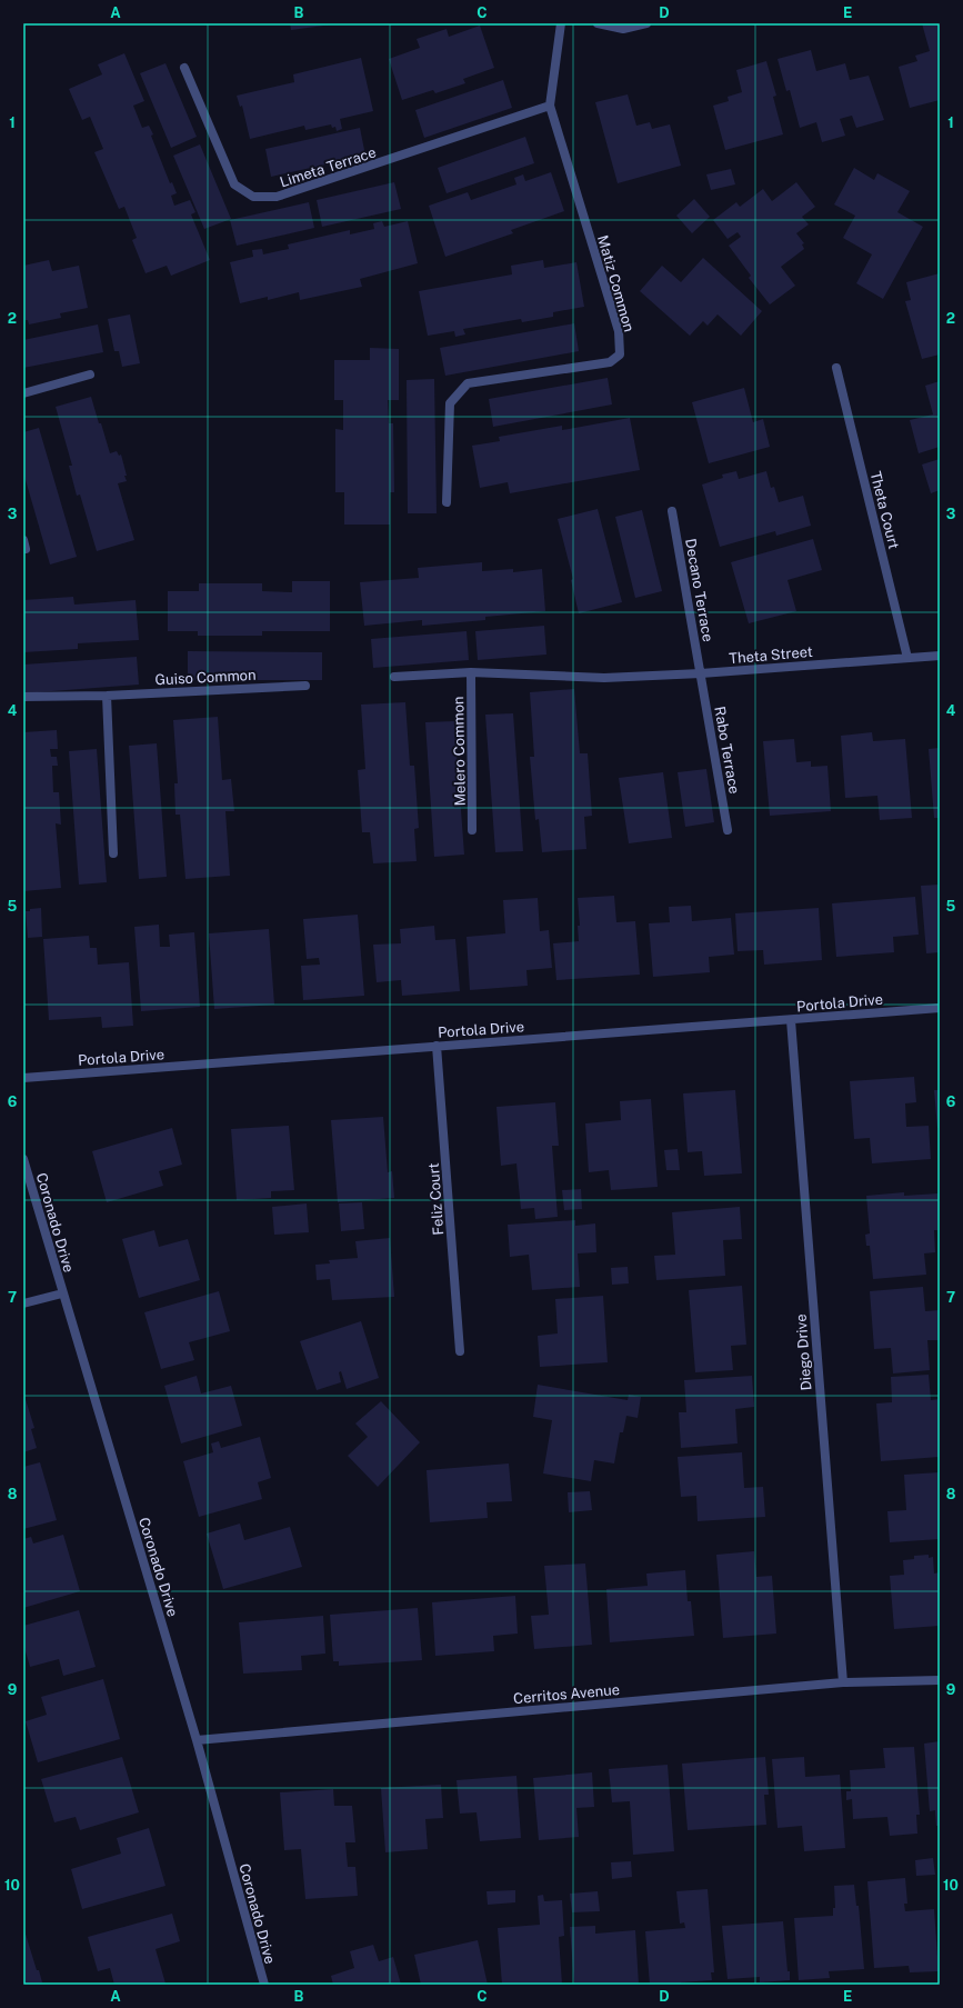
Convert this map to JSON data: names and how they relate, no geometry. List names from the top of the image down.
{
  "streets": {
    "street": [
      "Limeta Terrace",
      "Matiz Common",
      "Theta Court",
      "Decano Terrace",
      "Theta Street",
      "Guiso Common",
      "Rabo Terrace",
      "Melero Common",
      "Portola Drive",
      "Feliz Court",
      "Coronado Drive",
      "Diego Drive",
      "Cerritos Avenue"
    ]
  },
  "crossings": [
    ["Limeta Terrace", "Matiz Common"],
    ["Theta Court", "Theta Street"],
    ["Decano Terrace", "Theta Street"],
    ["Decano Terrace", "Rabo Terrace"],
    ["Theta Street", "Rabo Terrace"],
    ["Theta Street", "Melero Common"],
    ["Portola Drive", "Feliz Court"],
    ["Portola Drive", "Diego Drive"],
    ["Coronado Drive", "Cerritos Avenue"],
    ["Diego Drive", "Cerritos Avenue"]
  ],
  "grid": {
    "columns": [
      "A",
      "B",
      "C",
      "D",
      "E"
    ],
    "rows": [
      "1",
      "2",
      "3",
      "4",
      "5",
      "6",
      "7",
      "8",
      "9",
      "10"
    ]
  }
}
